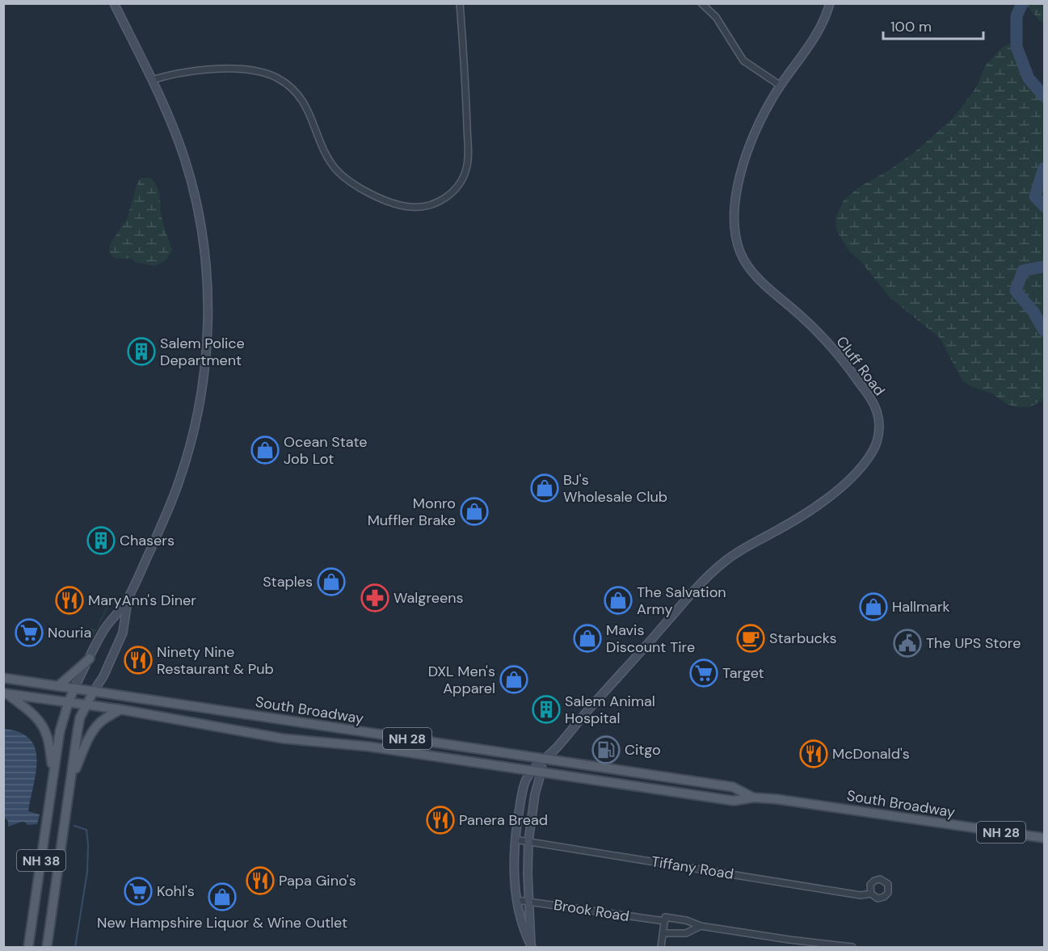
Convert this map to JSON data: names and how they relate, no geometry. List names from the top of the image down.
{
  "streets": {
    "main road": ["South Broadway", "NH 28", "NH 38"],
    "street": ["Cluff Road", "Tiffany Road", "Brook Road"]
  },
  "crossings": [
    ["Cluff Road", "South Broadway"],
    ["South Broadway", "NH 38"]
  ],
  "places": {
    "building": ["Salem Police Department", "Chasers", "Salem Animal Hospital"],
    "shop": [
      "Ocean State Job Lot",
      "BJ's Wholesale Club",
      "Monro Muffler Brake",
      "Staples",
      "The Salvation Army",
      "Hallmark",
      "Mavis Discount Tire",
      "DXL Men's Apparel",
      "New Hampshire Liquor & Wine Outlet"
    ],
    "pharmacy": ["Walgreens"],
    "restaurant": [
      "MaryAnn's Diner",
      "Ninety Nine Restaurant & Pub",
      "McDonald's",
      "Panera Bread",
      "Papa Gino's"
    ],
    "supermarket": ["Nouria", "Target", "Kohl's"],
    "cafe": ["Starbucks"],
    "public building": ["The UPS Store"],
    "fuel station": ["Citgo"]
  },
  "scale_bar": "100 m"
}
